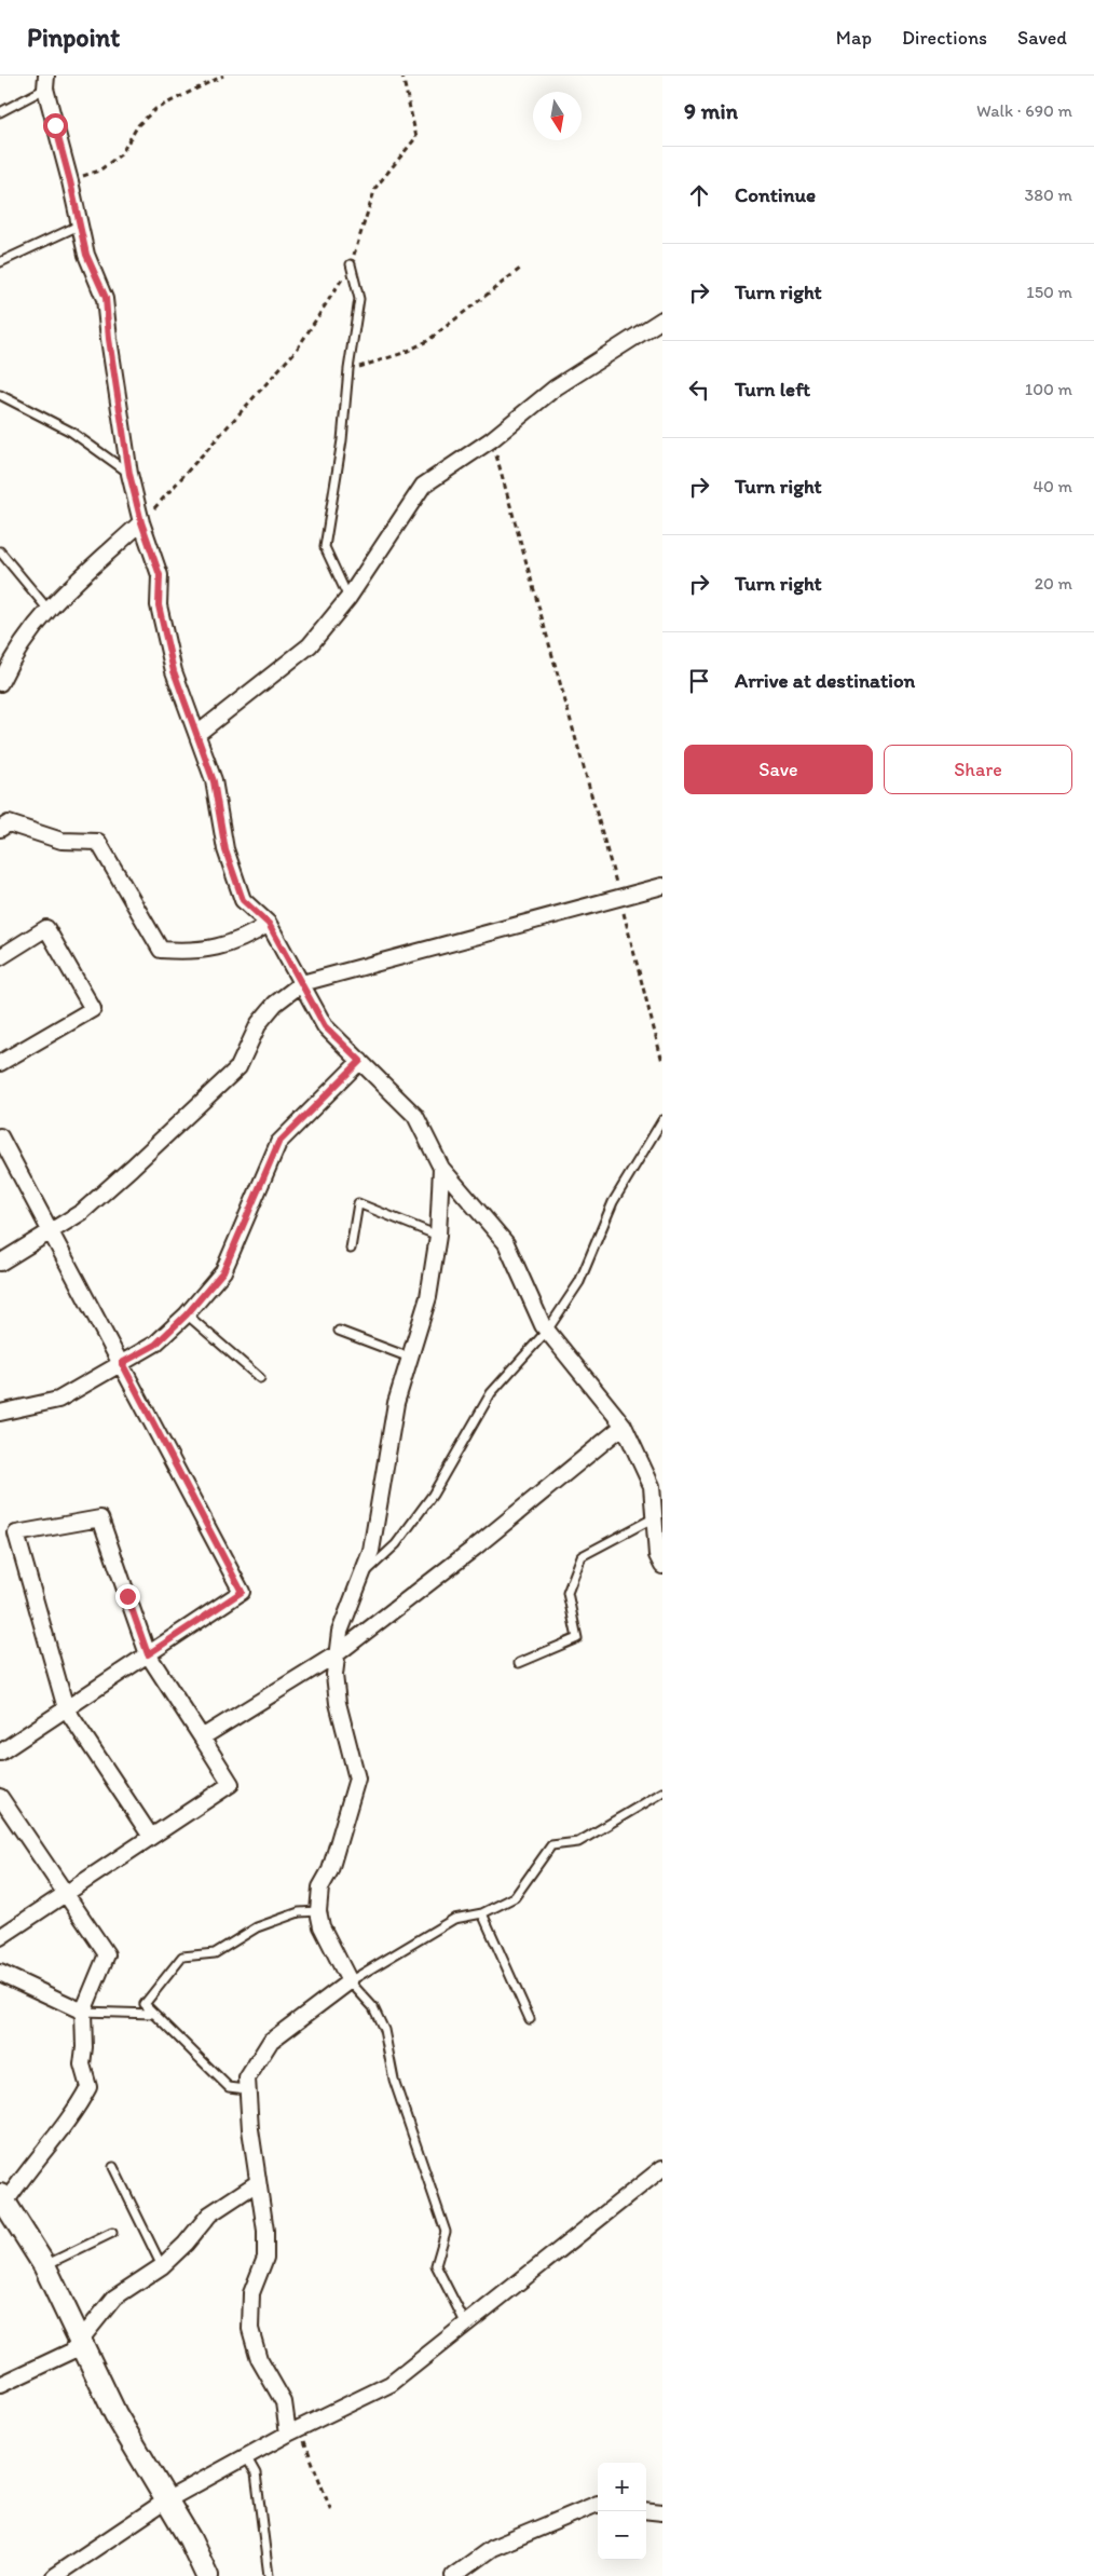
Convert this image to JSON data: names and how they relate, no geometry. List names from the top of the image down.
{
  "north": "bottom",
  "page": {
    "header": "Pinpoint",
    "nav": ["Map", "Directions", "Saved"],
    "heading": ["9 min", "Walk · 690 m"],
    "list": [
      ["Continue", "380 m"],
      ["Turn right", "150 m"],
      ["Turn left", "100 m"],
      ["Turn right", "40 m"],
      ["Turn right", "20 m"],
      "Arrive at destination"
    ],
    "buttons": ["Save", "Share"],
    "map_buttons": ["+", "−"]
  }
}
